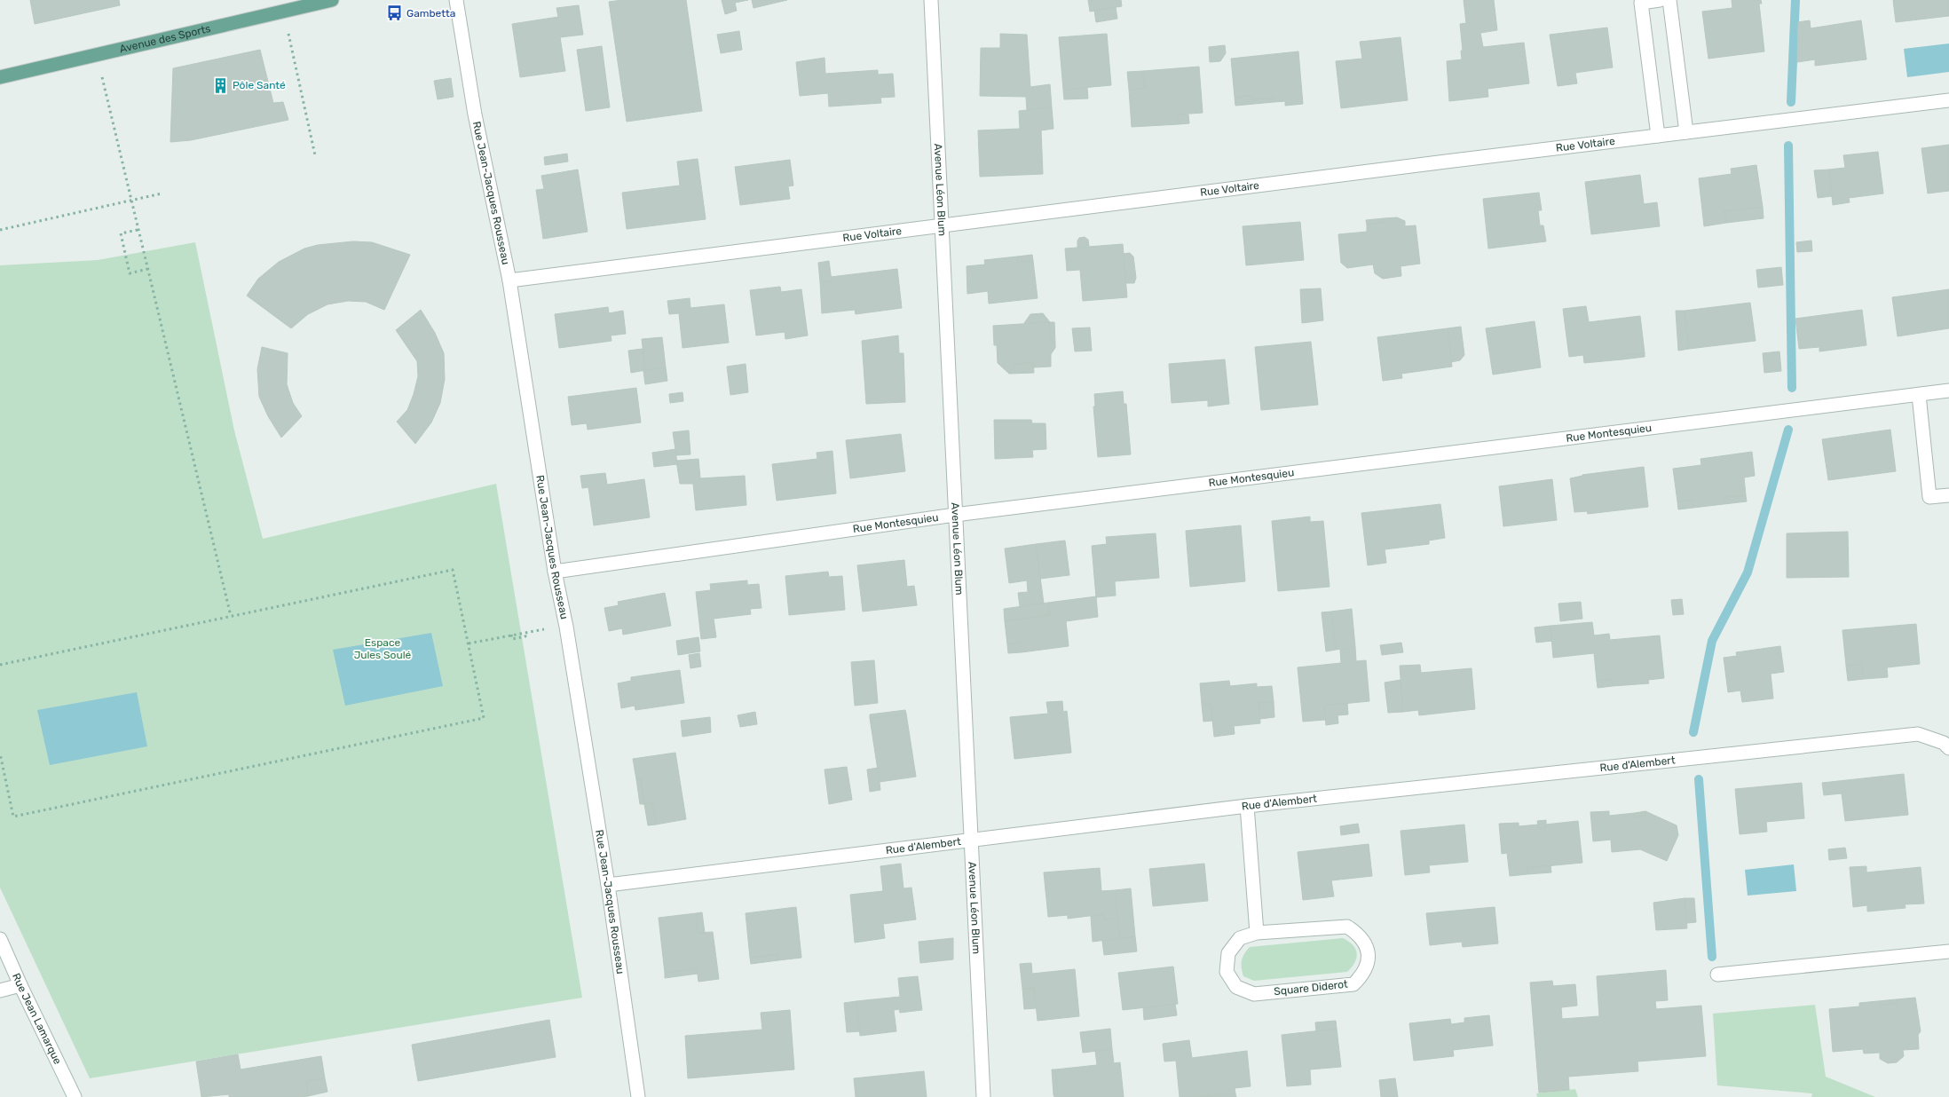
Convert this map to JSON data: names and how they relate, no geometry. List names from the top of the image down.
{
  "streets": {
    "main road": ["Avenue des Sports"],
    "street": [
      "Rue Voltaire",
      "Avenue Léon Blum",
      "Rue Jean-Jacques Rousseau",
      "Rue Montesquieu",
      "Rue d'Alembert",
      "Square Diderot",
      "Rue Jean Lamarque"
    ]
  },
  "crossings": [
    ["Rue Voltaire", "Avenue Léon Blum"],
    ["Rue Voltaire", "Rue Jean-Jacques Rousseau"],
    ["Avenue Léon Blum", "Rue Montesquieu"],
    ["Avenue Léon Blum", "Rue d'Alembert"],
    ["Rue Jean-Jacques Rousseau", "Rue Montesquieu"],
    ["Rue Jean-Jacques Rousseau", "Rue d'Alembert"]
  ],
  "parks": ["Espace Jules Soulé"],
  "places": {
    "bus stop": ["Gambetta"],
    "building": ["Pôle Santé"]
  }
}
